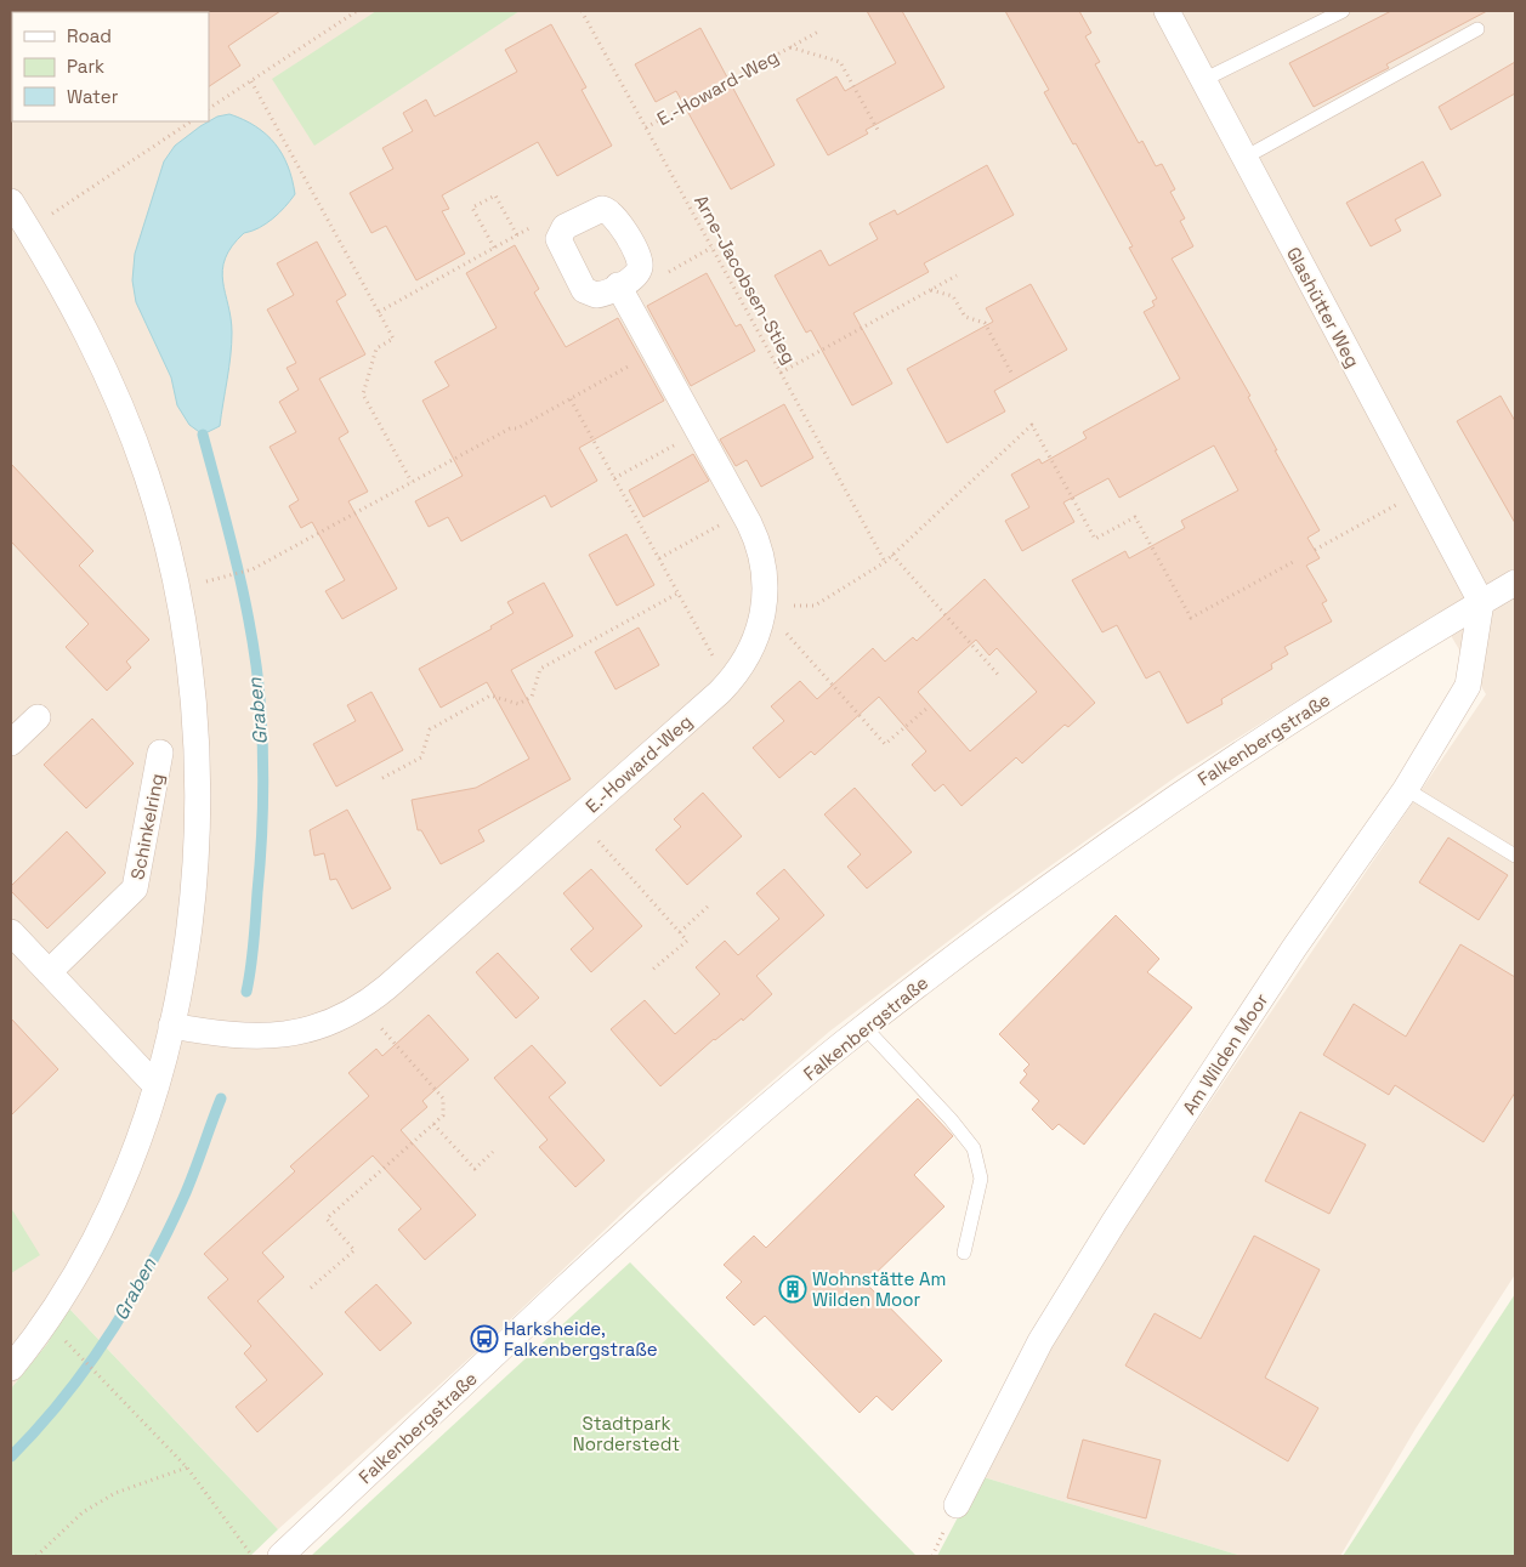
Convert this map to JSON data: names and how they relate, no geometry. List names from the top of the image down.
{
  "streets": {
    "street": [
      "E.-Howard-Weg",
      "Glashütter Weg",
      "Falkenbergstraße",
      "Schinkelring",
      "Am Wilden Moor"
    ],
    "path": ["Arne-Jacobsen-Stieg"]
  },
  "crossings": [
    ["E.-Howard-Weg", "Arne-Jacobsen-Stieg"],
    ["Glashütter Weg", "Falkenbergstraße"],
    ["Glashütter Weg", "Am Wilden Moor"],
    ["Falkenbergstraße", "Am Wilden Moor"]
  ],
  "water": ["Graben"],
  "parks": ["Stadtpark Norderstedt"],
  "places": {
    "building": ["Wohnstätte Am Wilden Moor"],
    "bus stop": ["Harksheide, Falkenbergstraße"]
  },
  "legend": ["Road", "Park", "Water"]
}
